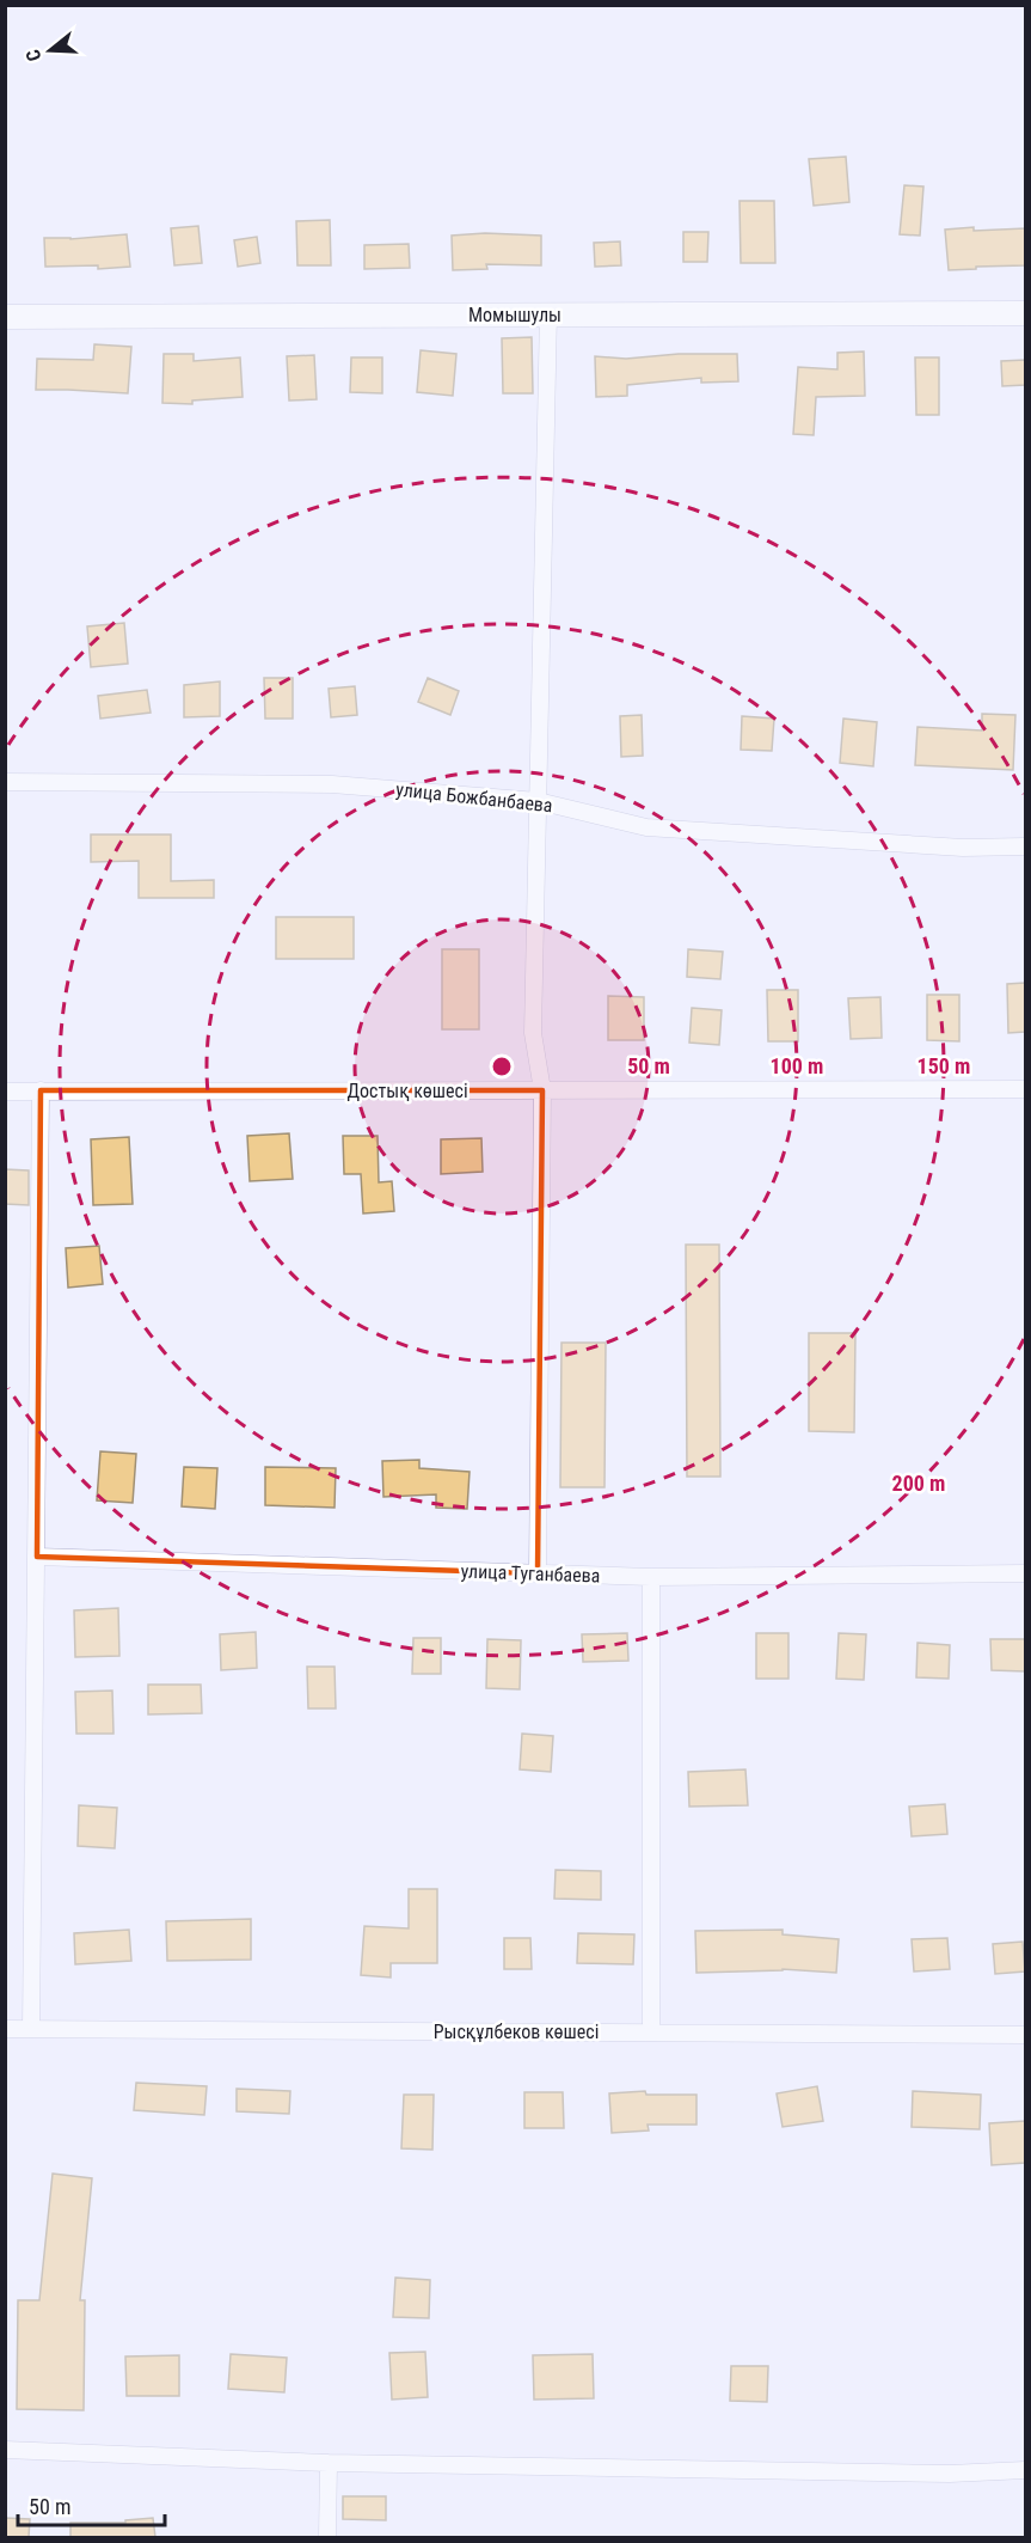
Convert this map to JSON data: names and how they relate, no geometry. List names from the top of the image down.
{
  "streets": {
    "street": [
      "Момышулы",
      "улица Божбанбаева",
      "Достық көшесі",
      "улица Туганбаева",
      "Рысқұлбеков көшесі"
    ]
  },
  "scale_bar": "50 m",
  "north": "left",
  "rings": [
    "50 m",
    "100 m",
    "150 m",
    "200 m"
  ]
}
